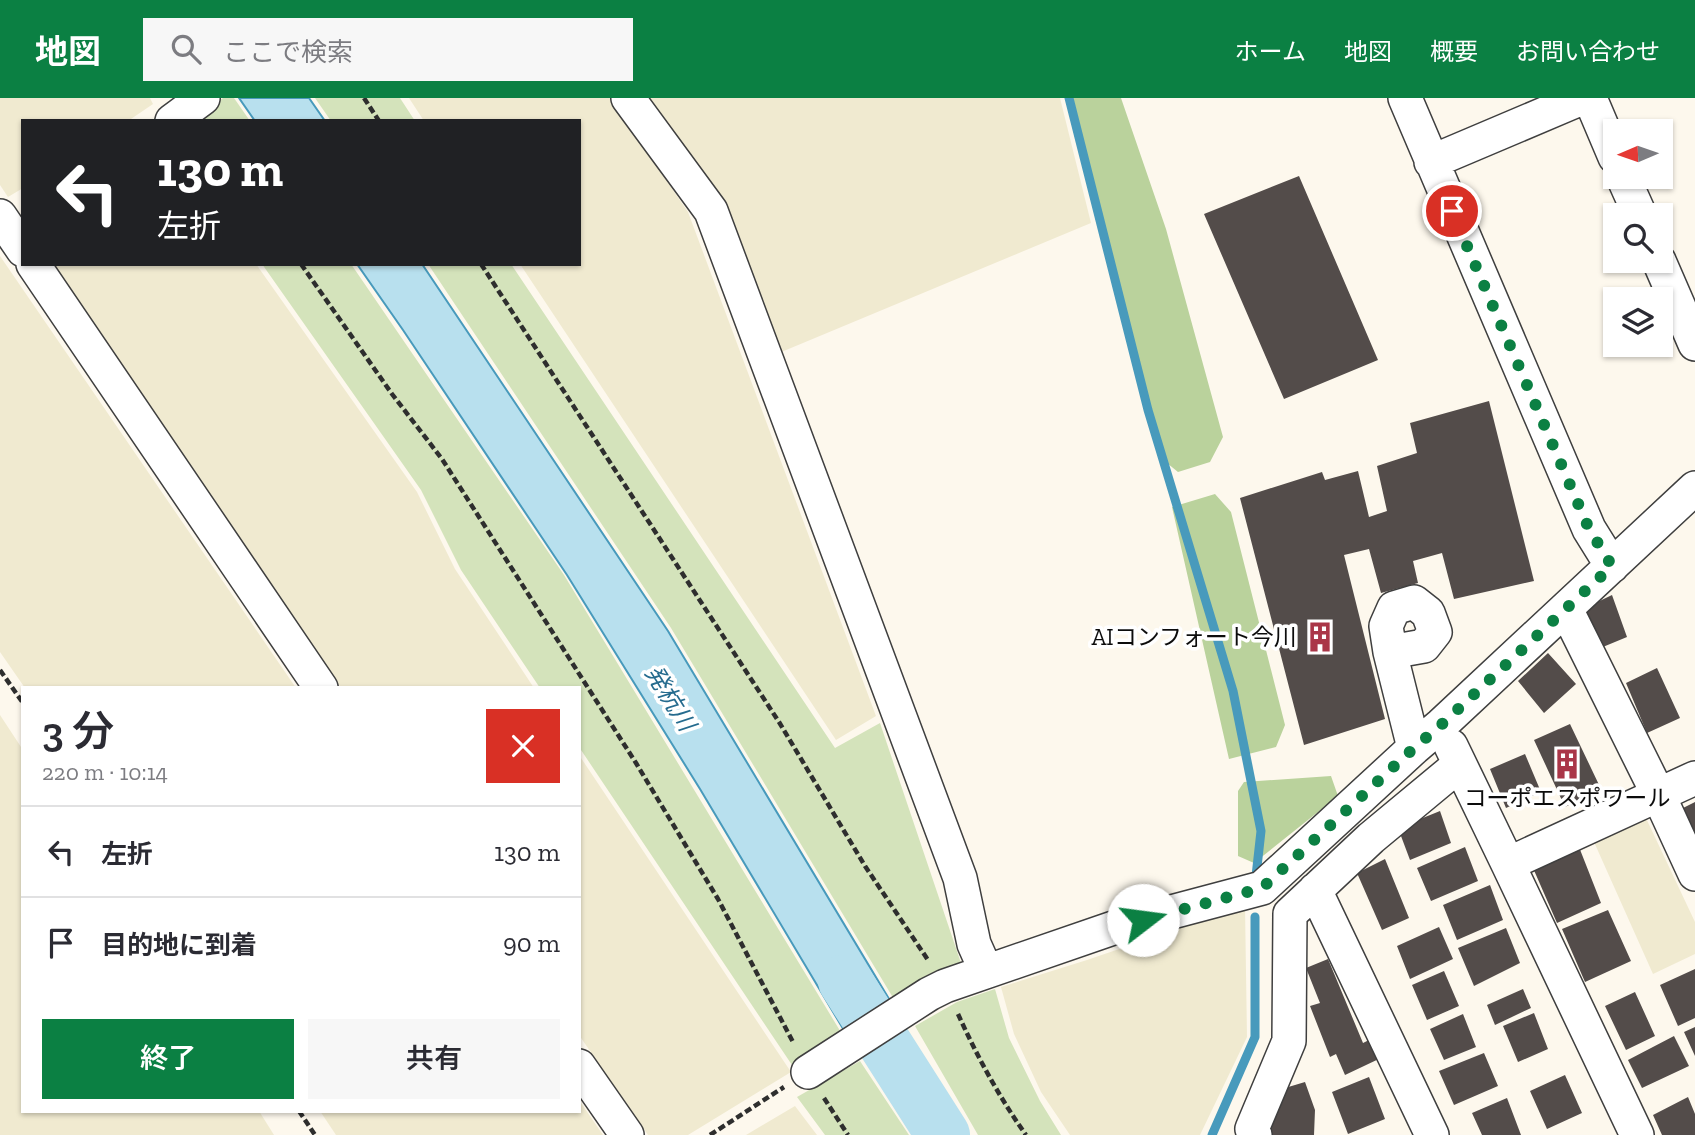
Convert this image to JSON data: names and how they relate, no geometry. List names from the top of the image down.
{
  "water": ["発杭川"],
  "places": {
    "building": ["AIコンフォート今川", "コーポエスポワール"]
  },
  "north": "left",
  "page": {
    "header": "地図",
    "search": "ここで検索",
    "nav": [
      "ホーム",
      "地図",
      "概要",
      "お問い合わせ"
    ],
    "turn": ["130 m", "左折"],
    "heading": ["3 分", "220 m · 10:14"],
    "list": [
      {
        "name": "左折",
        "value": "130 m"
      },
      {
        "name": "目的地に到着",
        "value": "90 m"
      }
    ],
    "buttons": ["終了", "共有"]
  }
}
